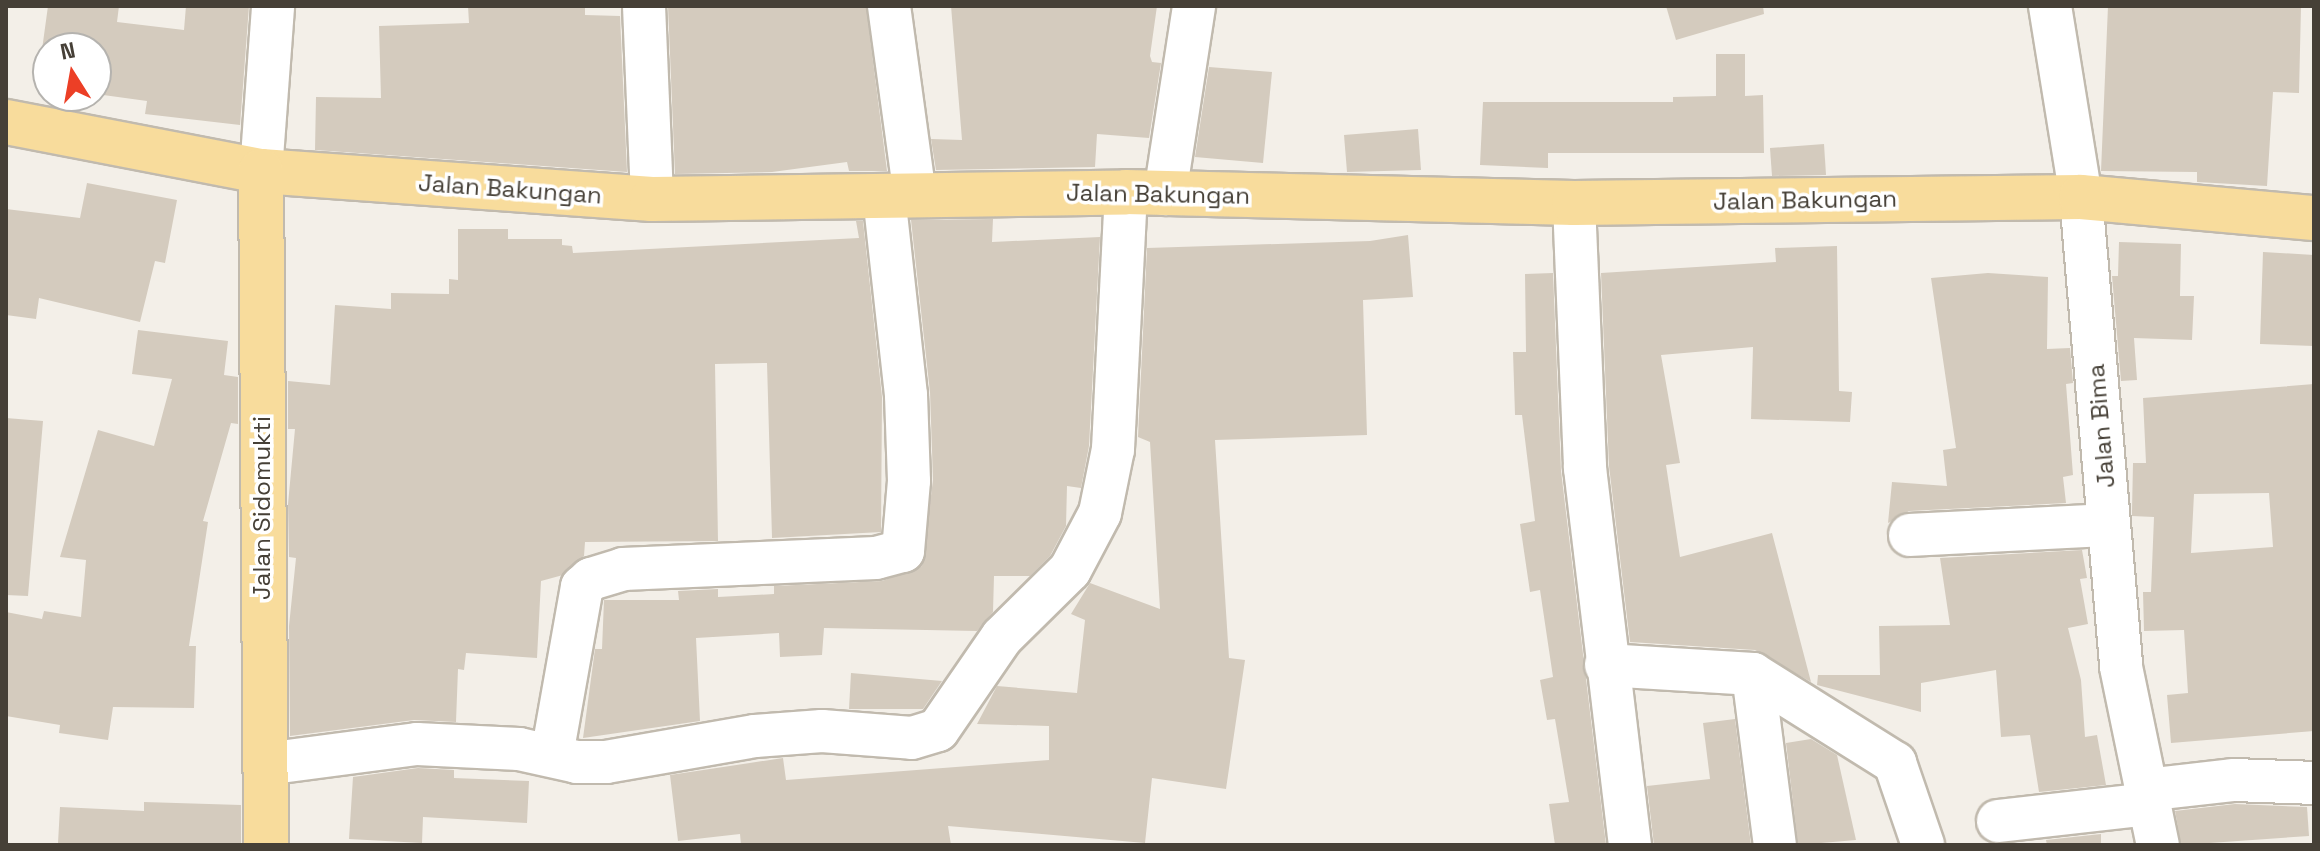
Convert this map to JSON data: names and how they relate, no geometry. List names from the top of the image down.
{
  "streets": {
    "main road": ["Jalan Bakungan", "Jalan Sidomukti"],
    "street": ["Jalan Bima"]
  },
  "crossings": [
    ["Jalan Bakungan", "Jalan Bima"],
    ["Jalan Bakungan", "Jalan Sidomukti"]
  ],
  "north": "top"
}
